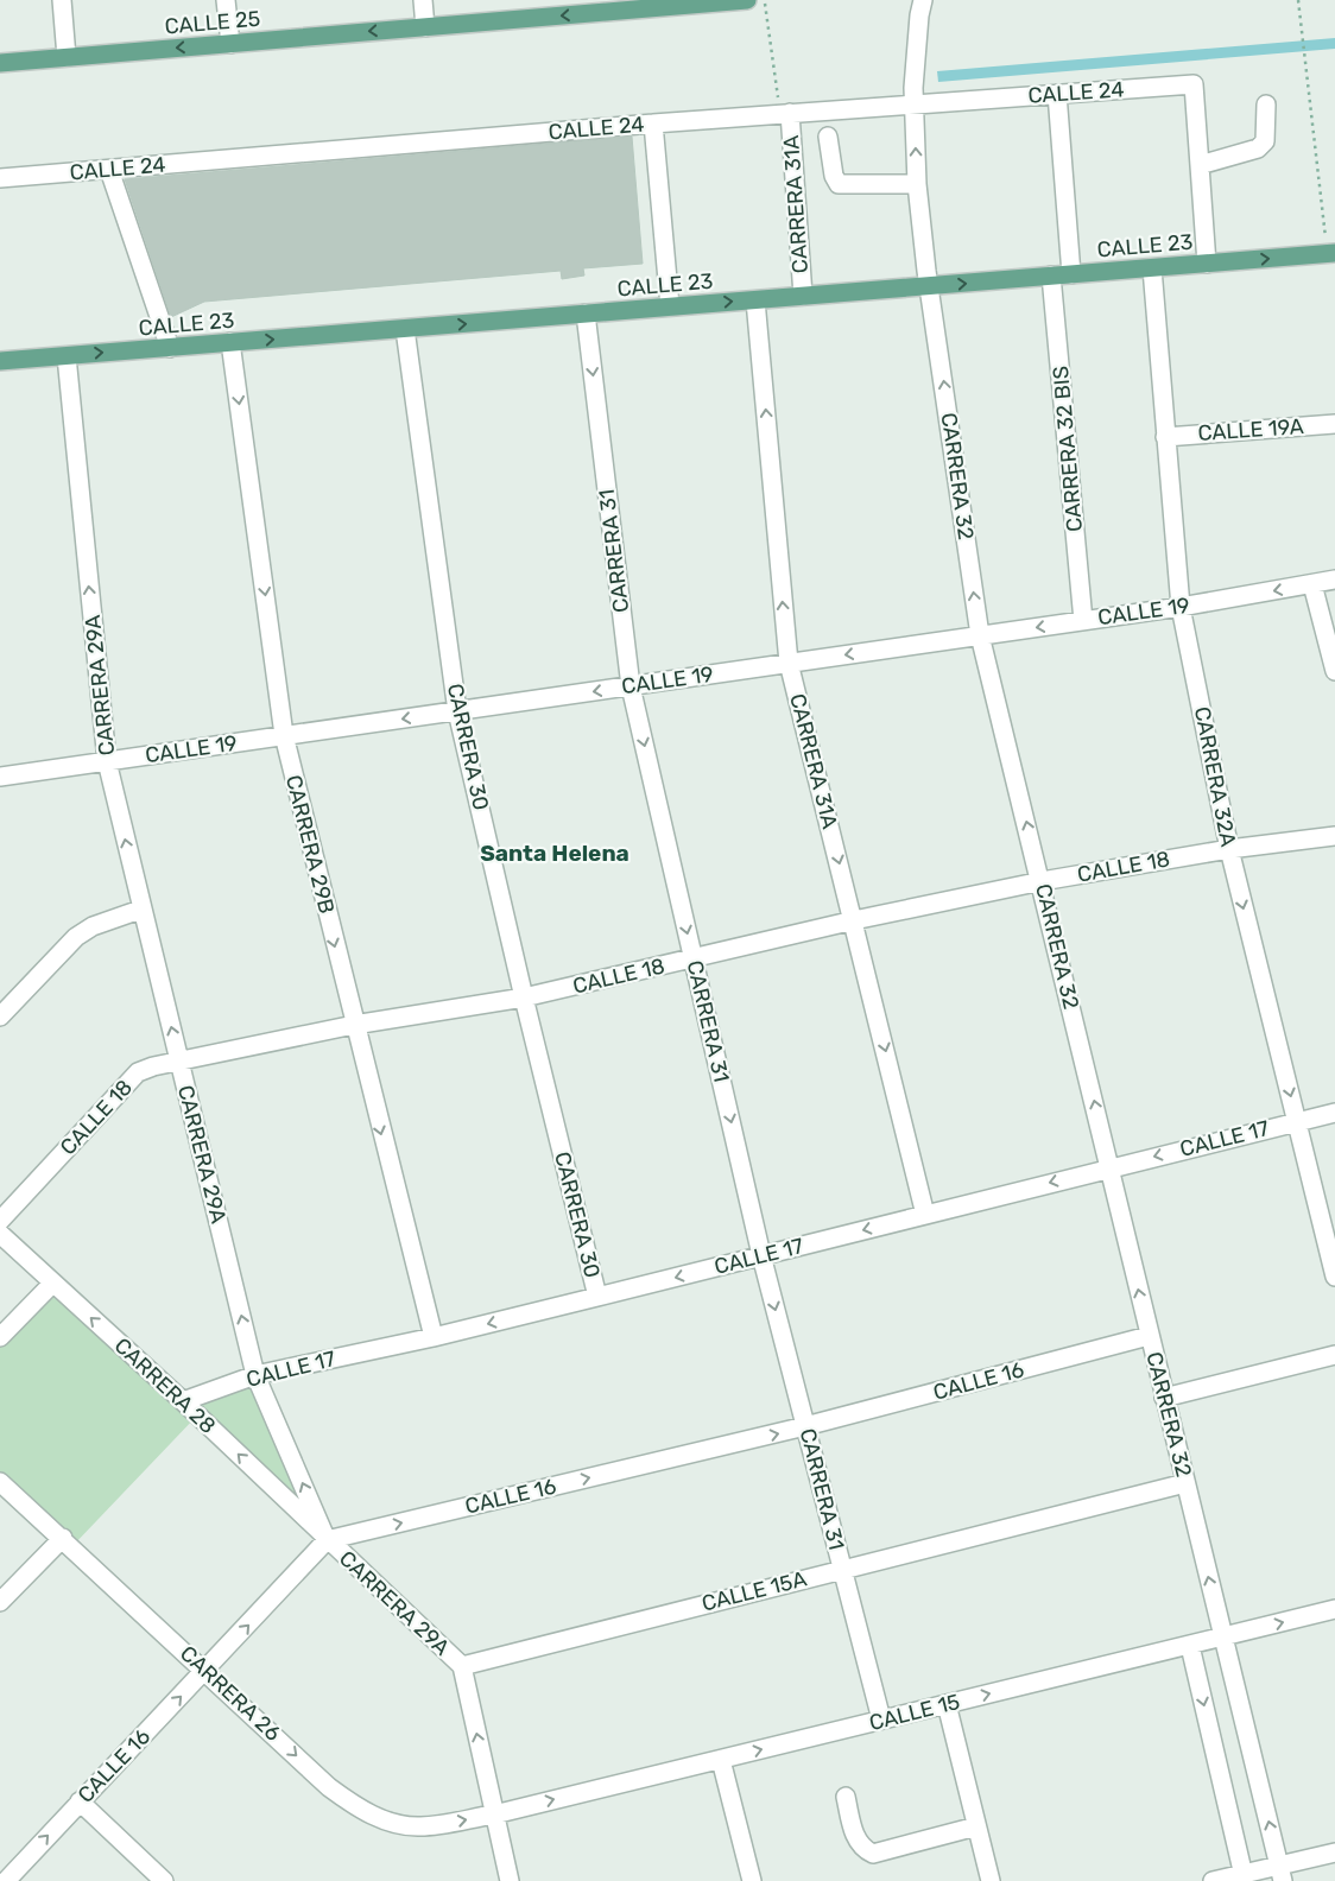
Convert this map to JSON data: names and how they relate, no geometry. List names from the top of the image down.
{
  "streets": {
    "main road": ["CALLE 25", "CALLE 23"],
    "street": [
      "CALLE 24",
      "CARRERA 31A",
      "CALLE 19A",
      "CARRERA 32 BIS",
      "CARRERA 32",
      "CARRERA 31",
      "CALLE 19",
      "CARRERA 29A",
      "CARRERA 30",
      "CARRERA 32A",
      "CARRERA 29B",
      "CALLE 18",
      "CALLE 17",
      "CALLE 16",
      "CARRERA 28",
      "CALLE 15A",
      "CARRERA 26",
      "CALLE 15"
    ]
  },
  "crossings": [
    ["CALLE 24", "CARRERA 31A"],
    ["CALLE 24", "CARRERA 32"],
    ["CARRERA 31A", "CALLE 23"],
    ["CARRERA 31A", "CALLE 19"],
    ["CARRERA 31A", "CALLE 18"],
    ["CARRERA 31A", "CALLE 17"],
    ["CALLE 23", "CARRERA 32 BIS"],
    ["CALLE 23", "CARRERA 32"],
    ["CALLE 23", "CARRERA 31"],
    ["CALLE 23", "CARRERA 29A"],
    ["CALLE 23", "CARRERA 30"],
    ["CALLE 23", "CARRERA 32A"],
    ["CALLE 23", "CARRERA 29B"],
    ["CALLE 19A", "CARRERA 32A"],
    ["CARRERA 32 BIS", "CALLE 19"],
    ["CARRERA 32", "CALLE 19"],
    ["CARRERA 32", "CALLE 18"],
    ["CARRERA 32", "CALLE 17"],
    ["CARRERA 32", "CALLE 16"],
    ["CARRERA 32", "CALLE 15A"],
    ["CARRERA 32", "CALLE 15"],
    ["CARRERA 31", "CALLE 19"],
    ["CARRERA 31", "CALLE 18"],
    ["CARRERA 31", "CALLE 17"],
    ["CARRERA 31", "CALLE 16"],
    ["CARRERA 31", "CALLE 15A"],
    ["CARRERA 31", "CALLE 15"],
    ["CALLE 19", "CARRERA 29A"],
    ["CALLE 19", "CARRERA 30"],
    ["CALLE 19", "CARRERA 32A"],
    ["CALLE 19", "CARRERA 29B"],
    ["CARRERA 29A", "CALLE 18"],
    ["CARRERA 29A", "CALLE 17"],
    ["CARRERA 29A", "CALLE 16"],
    ["CARRERA 29A", "CARRERA 28"],
    ["CARRERA 29A", "CALLE 15A"],
    ["CARRERA 29A", "CARRERA 26"],
    ["CARRERA 29A", "CALLE 15"],
    ["CARRERA 30", "CALLE 18"],
    ["CARRERA 30", "CALLE 17"],
    ["CARRERA 32A", "CALLE 18"],
    ["CARRERA 32A", "CALLE 17"],
    ["CARRERA 29B", "CALLE 18"],
    ["CARRERA 29B", "CALLE 17"],
    ["CALLE 17", "CARRERA 28"],
    ["CALLE 16", "CARRERA 28"],
    ["CALLE 16", "CARRERA 26"],
    ["CARRERA 26", "CALLE 15"]
  ],
  "one_way": [
    "CALLE 25",
    "CALLE 23",
    "CARRERA 32",
    "CARRERA 31",
    "CALLE 19",
    "CARRERA 29A",
    "CARRERA 29B",
    "CALLE 17",
    "CALLE 16",
    "CARRERA 28",
    "CARRERA 26",
    "CALLE 15"
  ],
  "districts": ["Santa Helena"]
}
